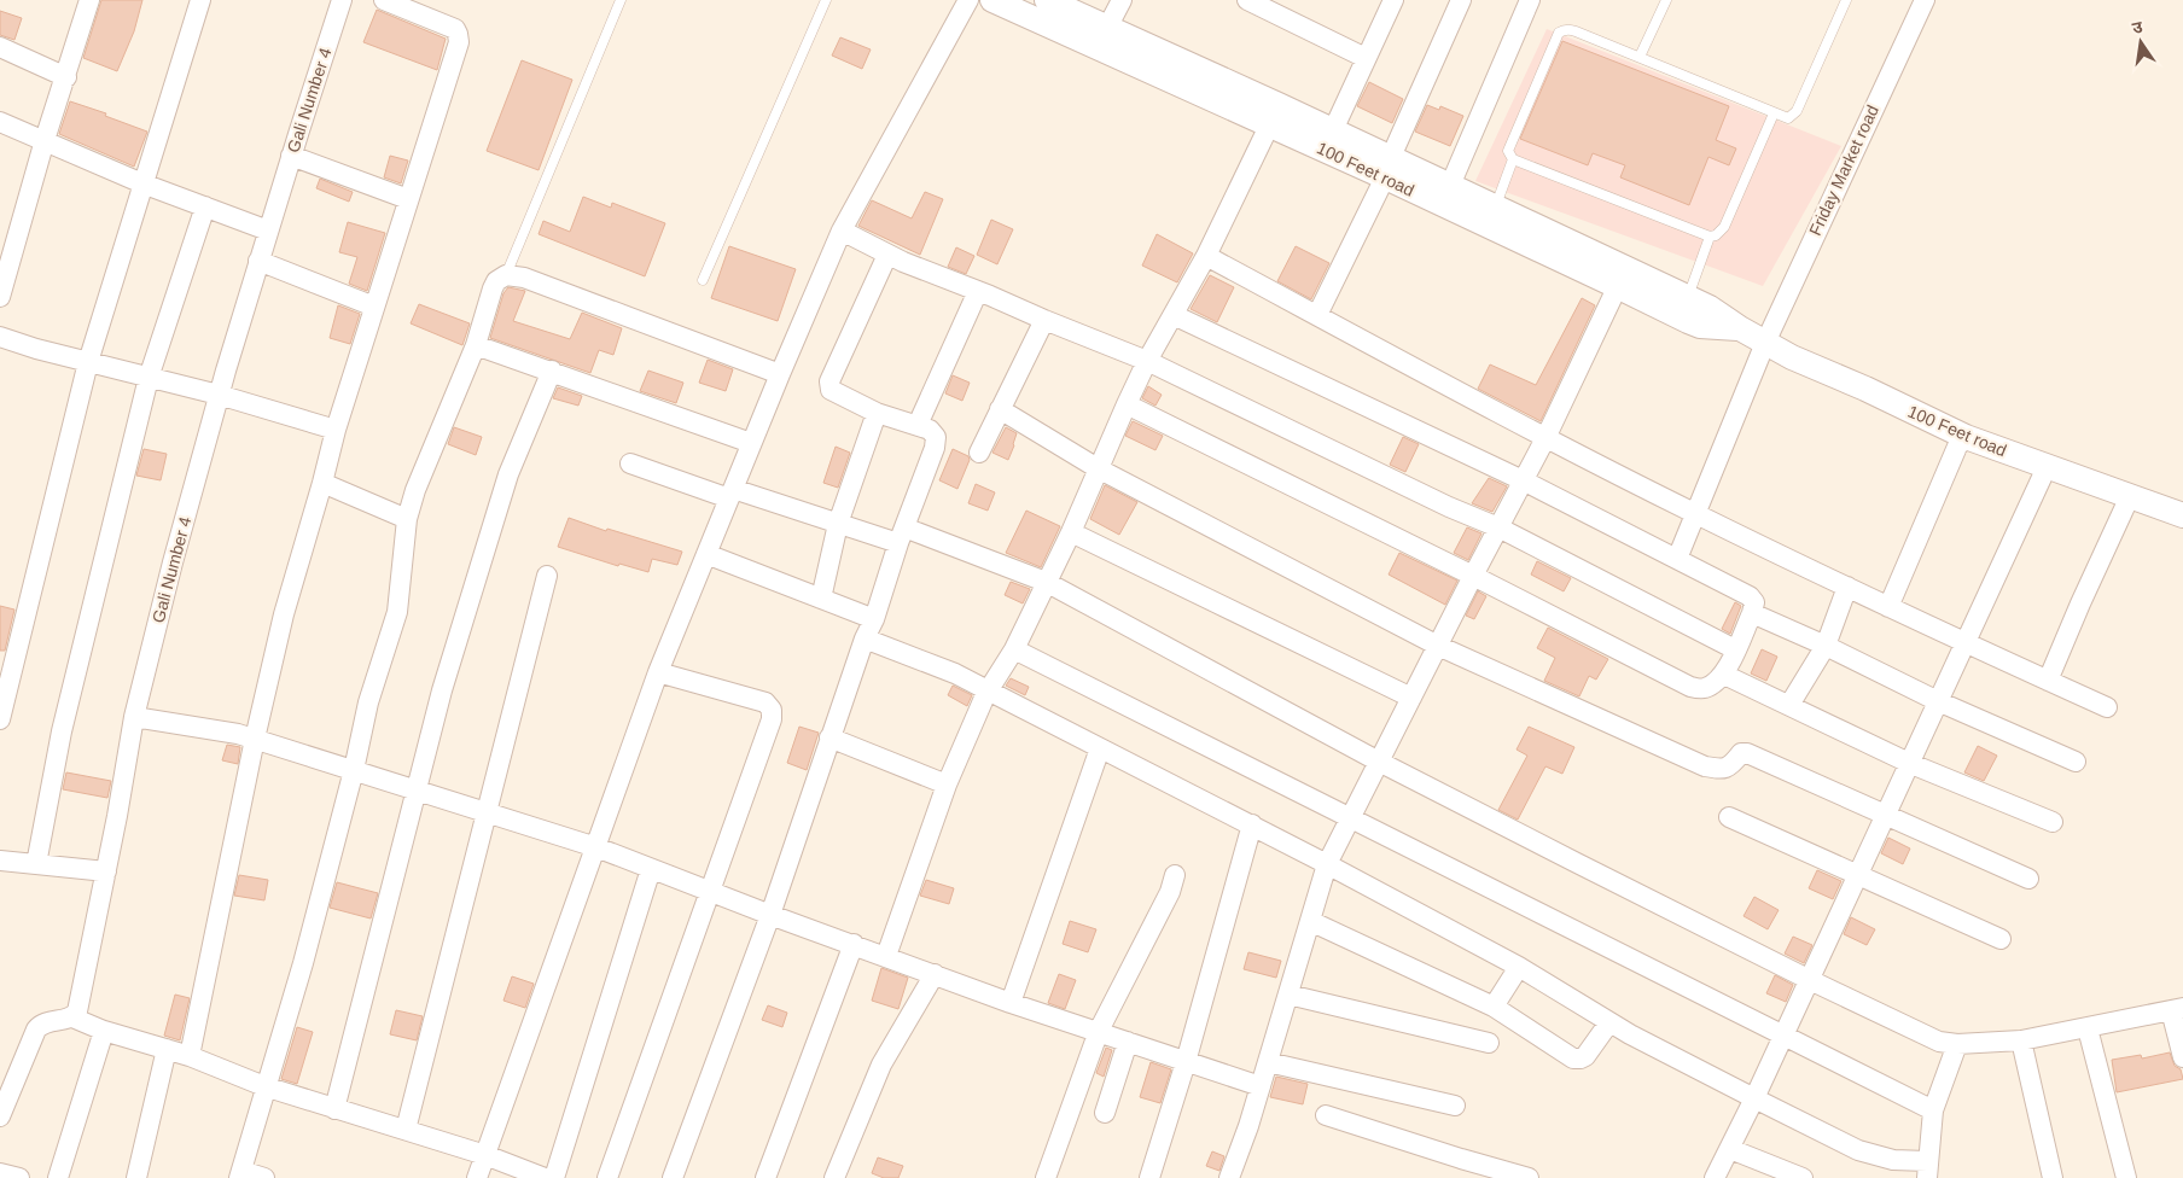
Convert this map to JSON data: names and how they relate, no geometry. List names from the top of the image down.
{
  "streets": {
    "street": ["Gali Number 4", "100 Feet road", "Friday Market road"]
  },
  "crossings": [
    ["100 Feet road", "Friday Market road"]
  ],
  "north": "top"
}
